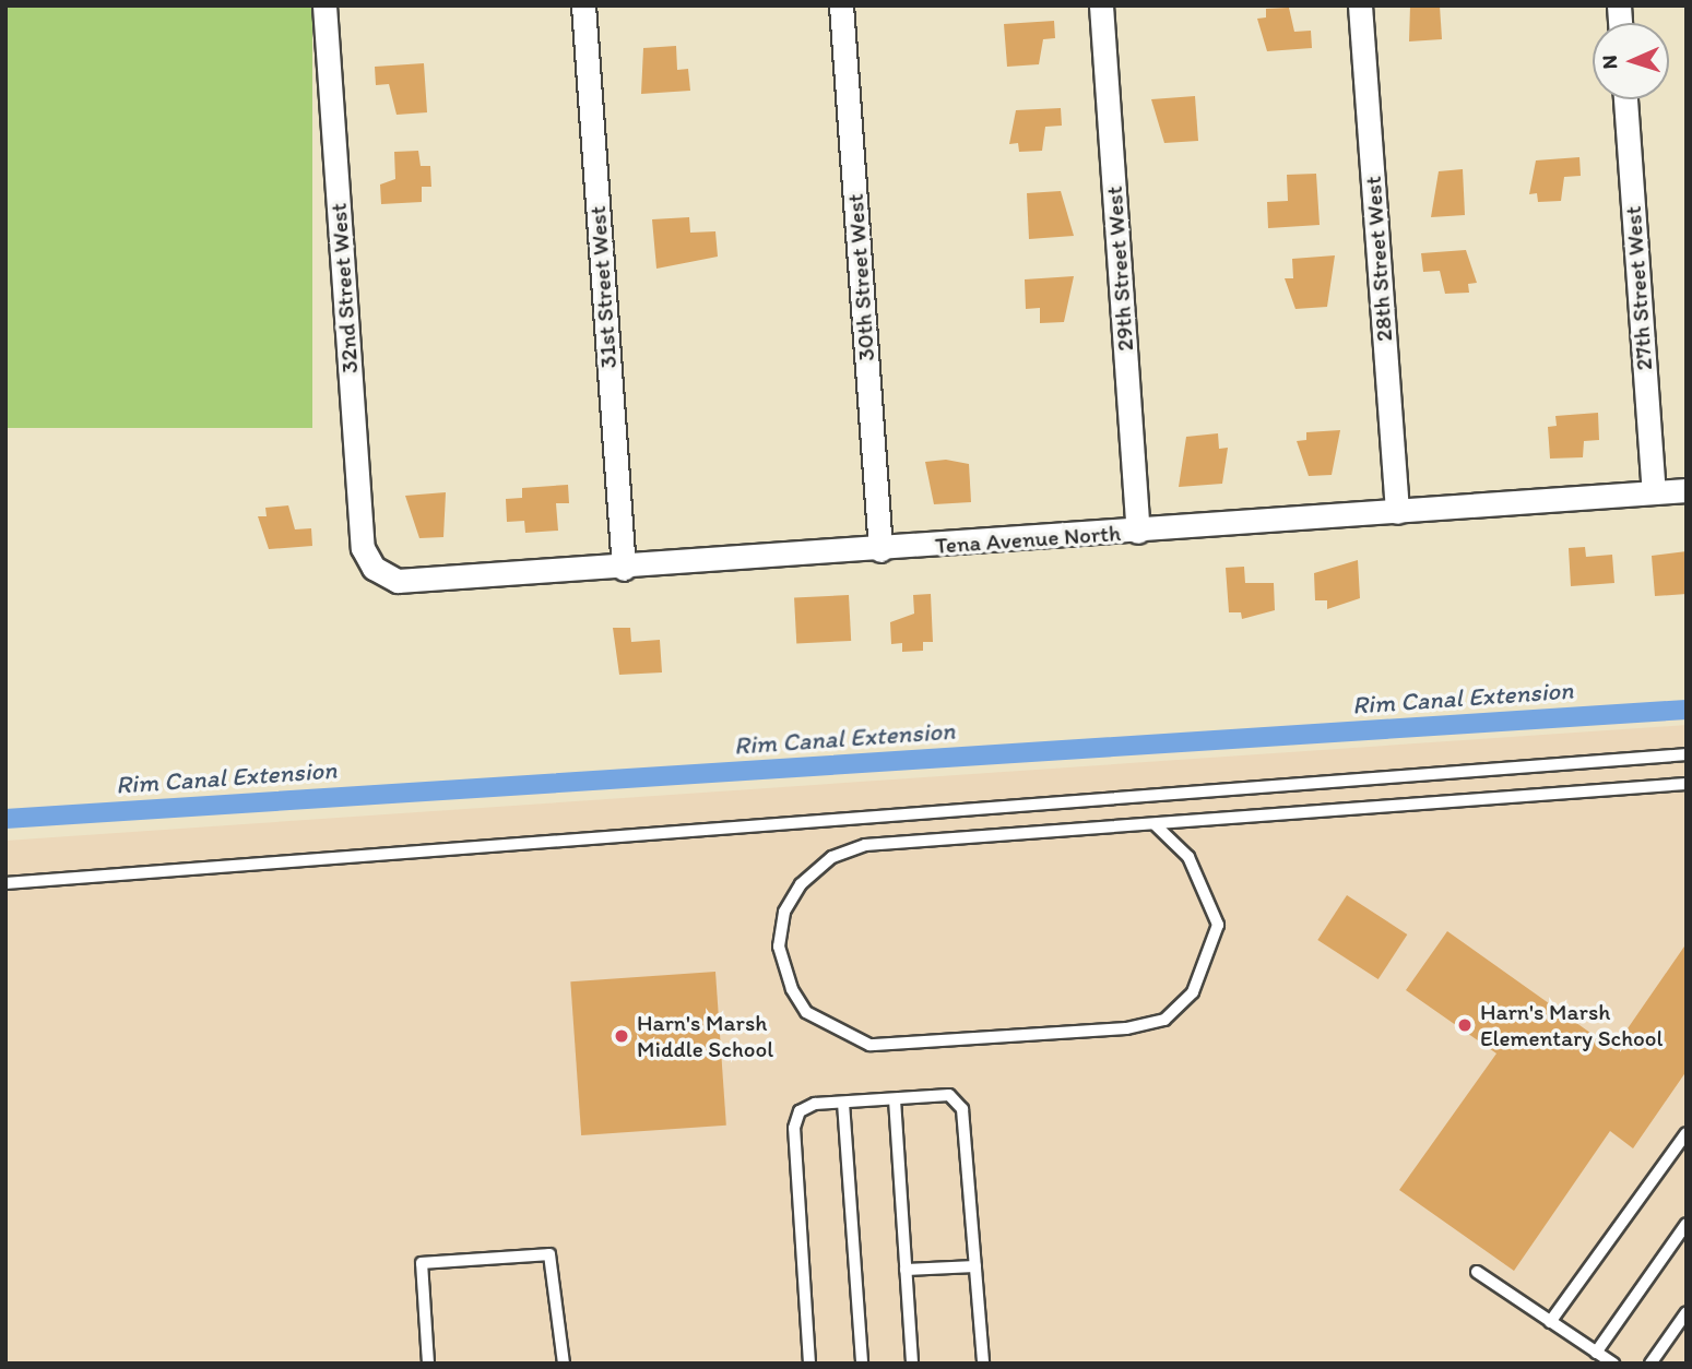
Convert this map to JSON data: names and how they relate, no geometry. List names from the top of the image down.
{
  "streets": {
    "street": [
      "28th Street West",
      "29th Street West",
      "30th Street West",
      "31st Street West",
      "32nd Street West",
      "27th Street West",
      "Tena Avenue North"
    ]
  },
  "crossings": [
    ["28th Street West", "Tena Avenue North"],
    ["29th Street West", "Tena Avenue North"],
    ["30th Street West", "Tena Avenue North"],
    ["31st Street West", "Tena Avenue North"],
    ["32nd Street West", "Tena Avenue North"],
    ["27th Street West", "Tena Avenue North"]
  ],
  "water": ["Rim Canal Extension"],
  "places": ["Harn's Marsh Elementary School", "Harn's Marsh Middle School"],
  "north": "left"
}
